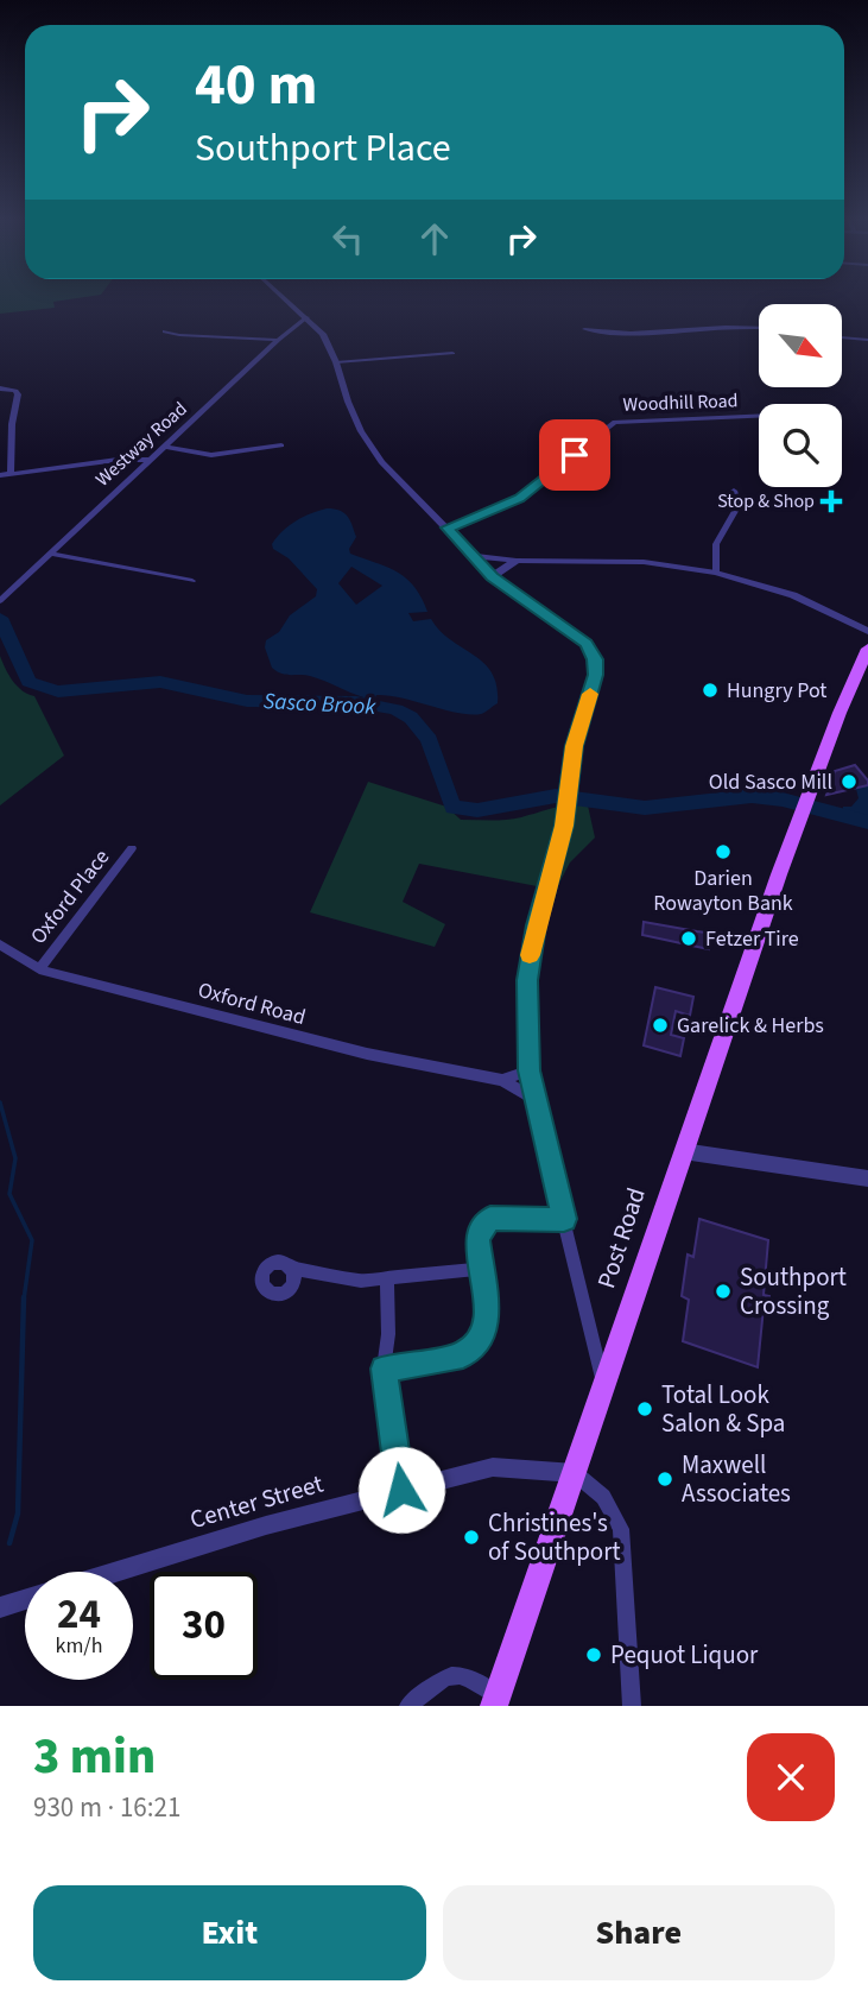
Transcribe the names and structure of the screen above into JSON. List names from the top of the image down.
{
  "streets": {
    "main road": ["Post Road"],
    "street": [
      "Woodhill Road",
      "Westway Road",
      "Oxford Place",
      "Oxford Road",
      "Center Street"
    ]
  },
  "crossings": [
    ["Oxford Place", "Oxford Road"],
    ["Post Road", "Center Street"]
  ],
  "water": ["Sasco Brook"],
  "places": {
    "health": ["Stop & Shop"],
    "other": [
      "Hungry Pot",
      "Old Sasco Mill",
      "Darien Rowayton Bank",
      "Fetzer Tire",
      "Garelick & Herbs",
      "Southport Crossing",
      "Total Look Salon & Spa",
      "Maxwell Associates",
      "Christines's of Southport",
      "Pequot Liquor"
    ]
  },
  "north": "bottom right",
  "page": {
    "turn": ["40 m", "Southport Place"],
    "speed": "24 km/h",
    "limit": "30",
    "heading": ["3 min", "930 m · 16:21"],
    "buttons": ["Exit", "Share"]
  }
}
